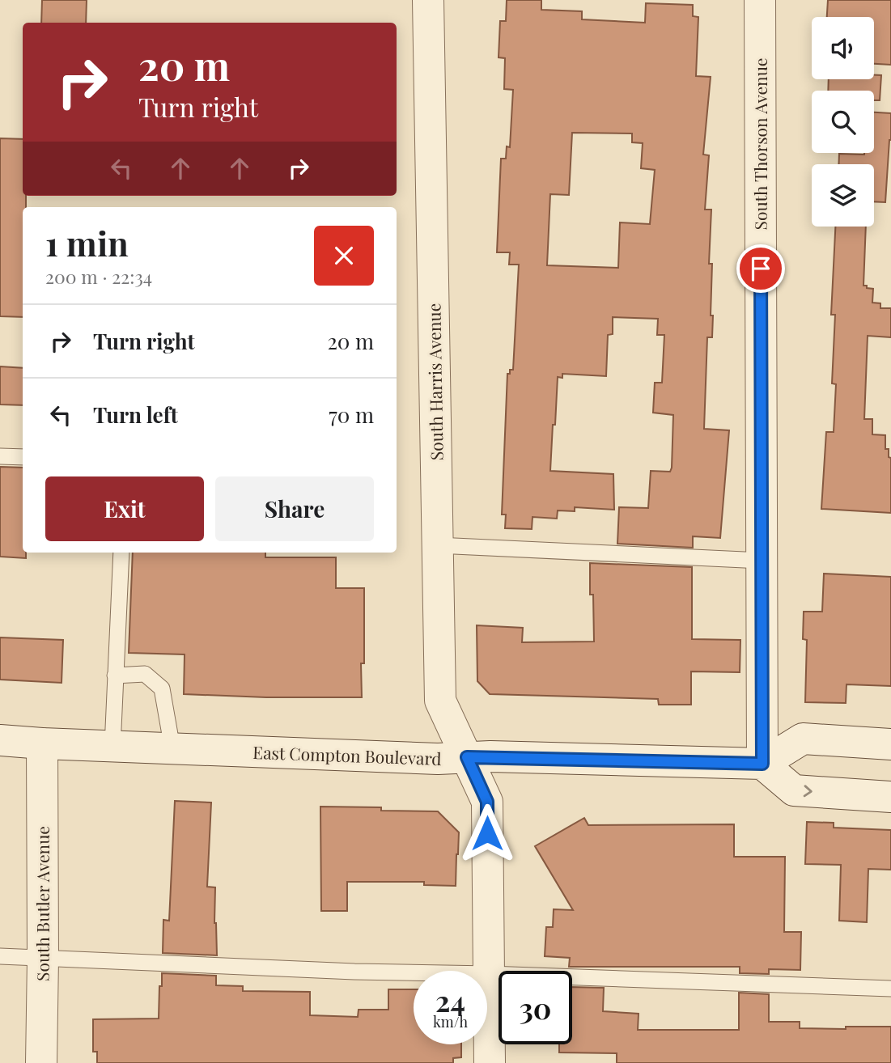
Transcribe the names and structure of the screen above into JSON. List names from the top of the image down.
{
  "streets": {
    "street": [
      "South Thorson Avenue",
      "South Harris Avenue",
      "East Compton Boulevard",
      "South Butler Avenue"
    ]
  },
  "crossings": [
    ["South Thorson Avenue", "East Compton Boulevard"],
    ["South Harris Avenue", "East Compton Boulevard"],
    ["East Compton Boulevard", "South Butler Avenue"]
  ],
  "page": {
    "turn": ["20 m", "Turn right"],
    "heading": ["1 min", "200 m · 22:34"],
    "list": [
      {
        "name": "Turn right",
        "value": "20 m"
      },
      {
        "name": "Turn left",
        "value": "70 m"
      }
    ],
    "buttons": ["Exit", "Share"],
    "speed": "24 km/h",
    "limit": "30"
  }
}
